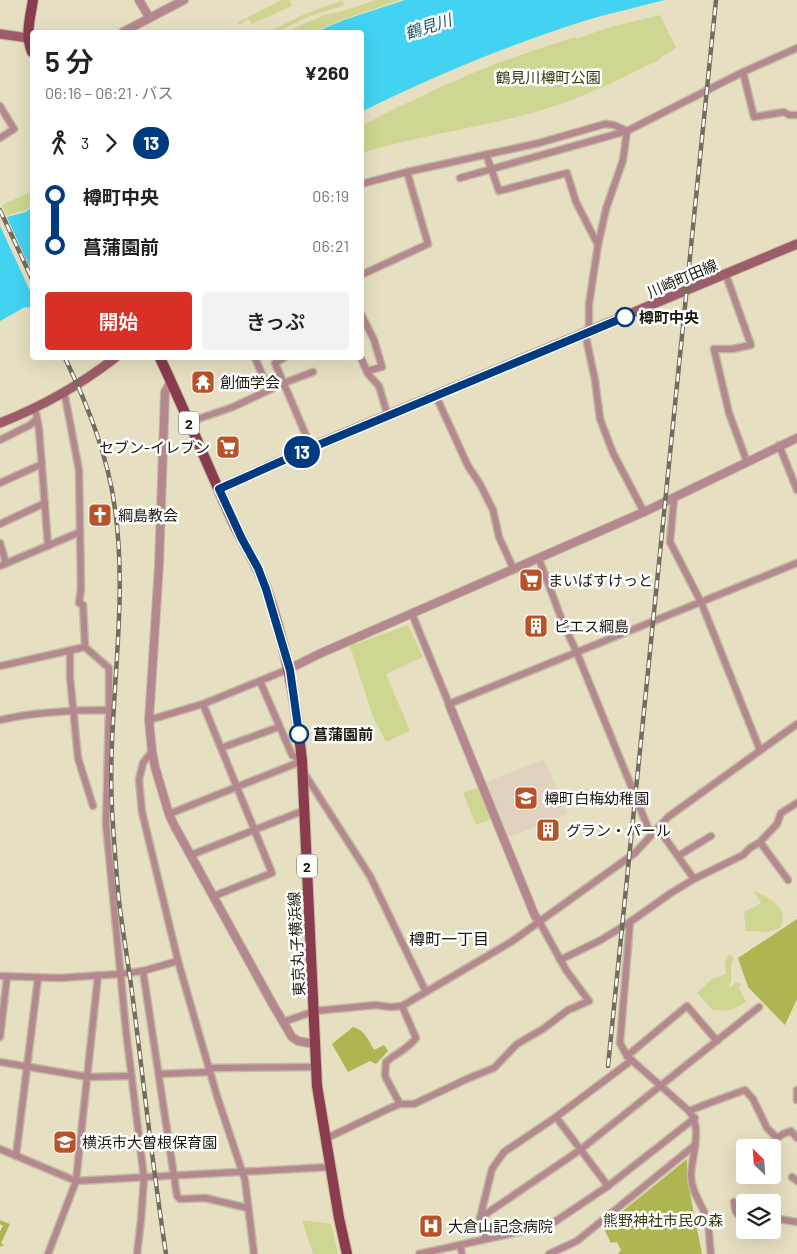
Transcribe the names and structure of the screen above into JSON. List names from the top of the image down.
{
  "streets": {
    "main road": ["川崎町田線", "2", "東京丸子横浜線"]
  },
  "crossings": [
    ["川崎町田線", "東京丸子横浜線"]
  ],
  "districts": ["樽町一丁目"],
  "water": ["鶴見川"],
  "parks": ["鶴見川樽町公園", "熊野神社市民の森"],
  "places": {
    "other": ["樽町中央", "菖蒲園前"],
    "temple": ["創価学会"],
    "supermarket": ["セブン-イレブン", "まいばすけっと"],
    "church": ["綱島教会"],
    "building": ["ピエス綱島", "グラン・パール"],
    "school or university": ["樽町白梅幼稚園", "横浜市大曽根保育園"],
    "hospital": ["大倉山記念病院"]
  },
  "lines": ["bus line 13"],
  "north": "top left",
  "page": {
    "on_map": "13",
    "heading": ["5 分", "06:16 – 06:21 · バス", "¥260"],
    "legs": ["3", "13"],
    "list": [
      {
        "name": "樽町中央",
        "value": "06:19"
      },
      {
        "name": "菖蒲園前",
        "value": "06:21"
      }
    ],
    "buttons": ["開始", "きっぷ"]
  }
}
